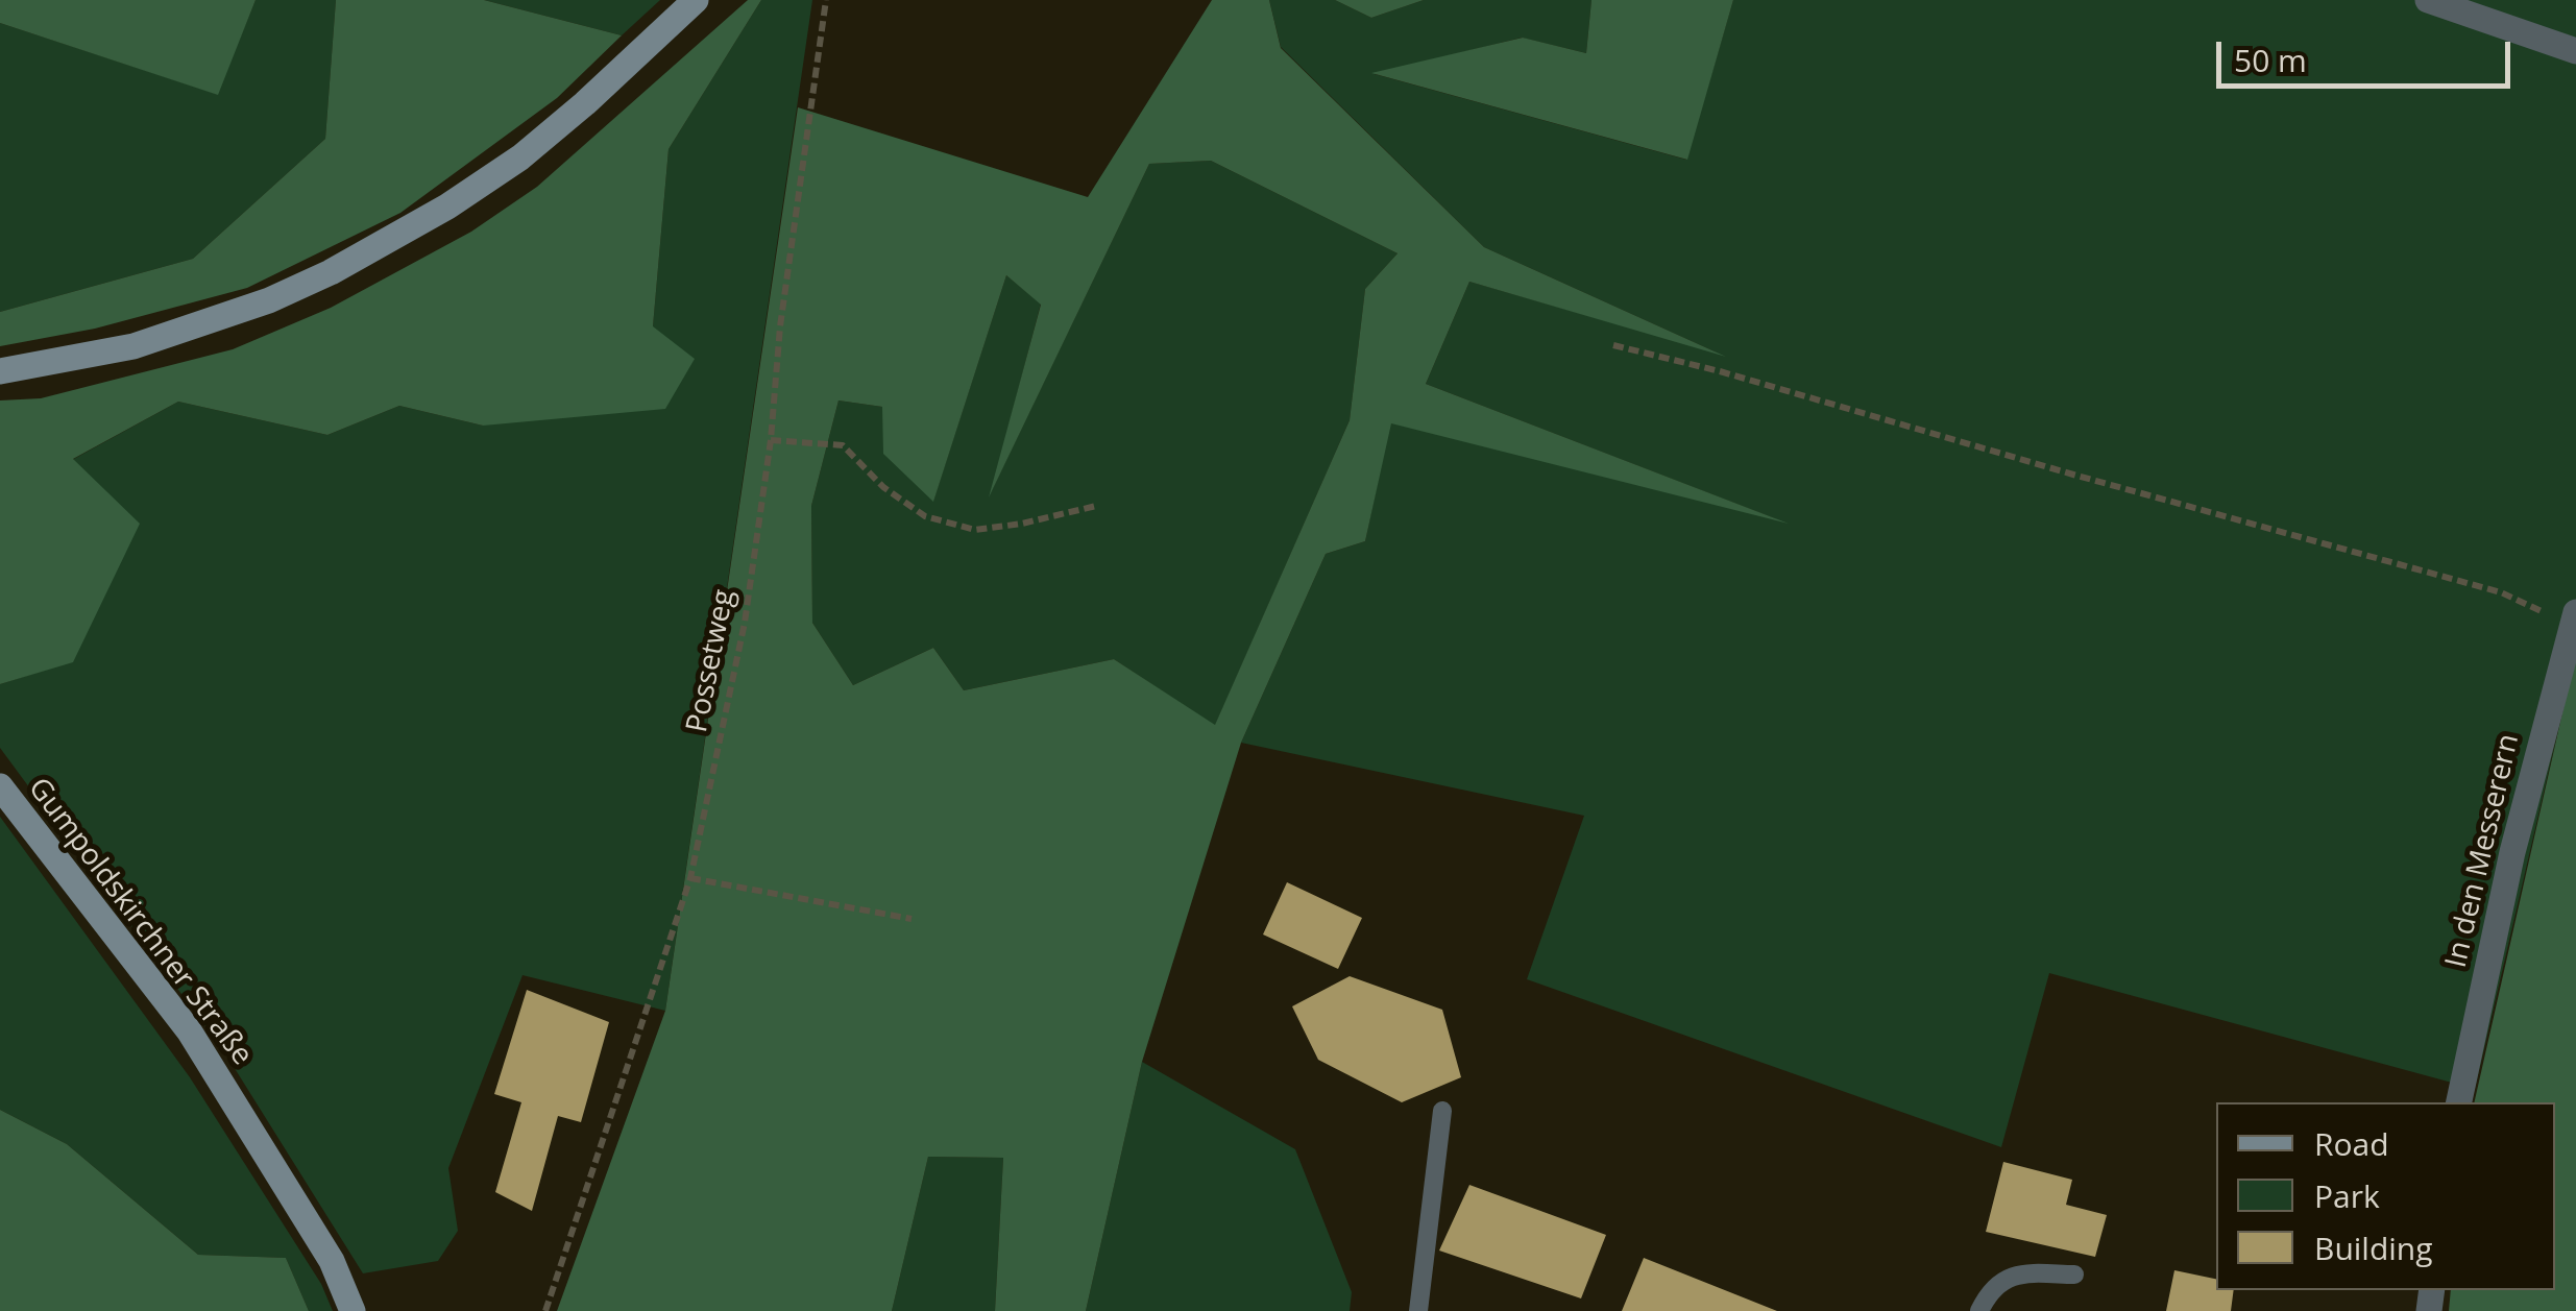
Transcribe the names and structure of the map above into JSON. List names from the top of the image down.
{
  "streets": {
    "main road": ["Gumpoldskirchner Straße"],
    "street": ["In den Messerern"],
    "path": ["Possetweg"]
  },
  "legend": ["Road", "Park", "Building"],
  "scale_bar": "50 m"
}
